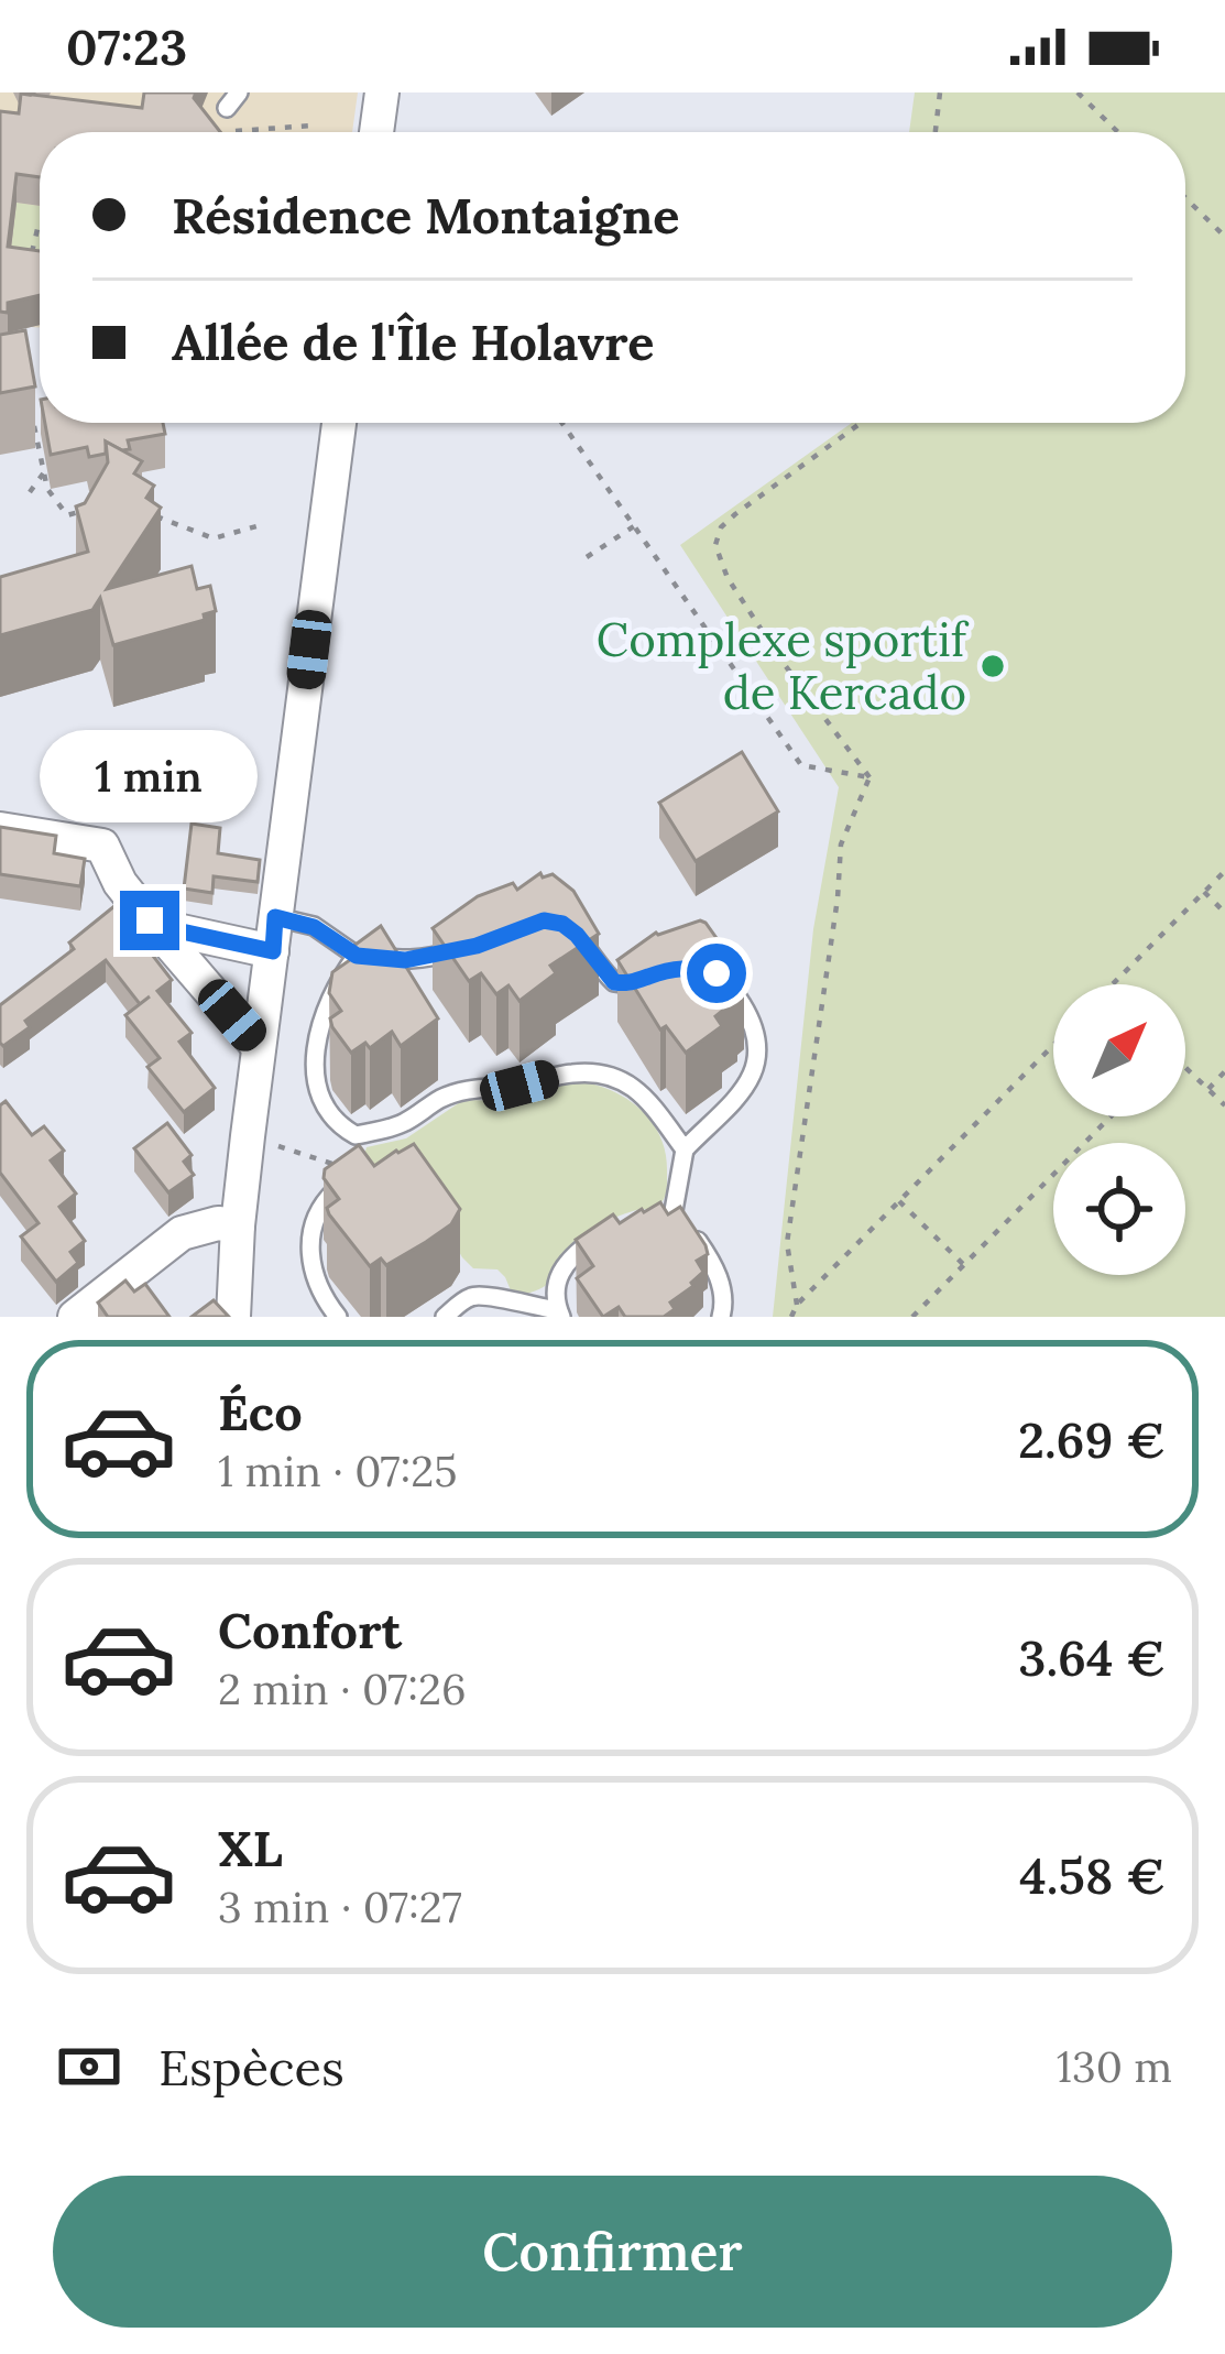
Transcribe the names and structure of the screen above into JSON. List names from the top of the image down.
{
  "places": ["Complexe sportif de Kercado"],
  "north": "top right",
  "page": {
    "status": "07:23",
    "banner": ["Résidence Montaigne", "Allée de l'Île Holavre"],
    "bubble": "1 min",
    "list": [
      {
        "name": "Éco",
        "note": "1 min · 07:25",
        "value": "2.69 €"
      },
      {
        "name": "Confort",
        "note": "2 min · 07:26",
        "value": "3.64 €"
      },
      {
        "name": "XL",
        "note": "3 min · 07:27",
        "value": "4.58 €"
      }
    ],
    "pay": ["Espèces", "130 m"],
    "buttons": "Confirmer"
  }
}
